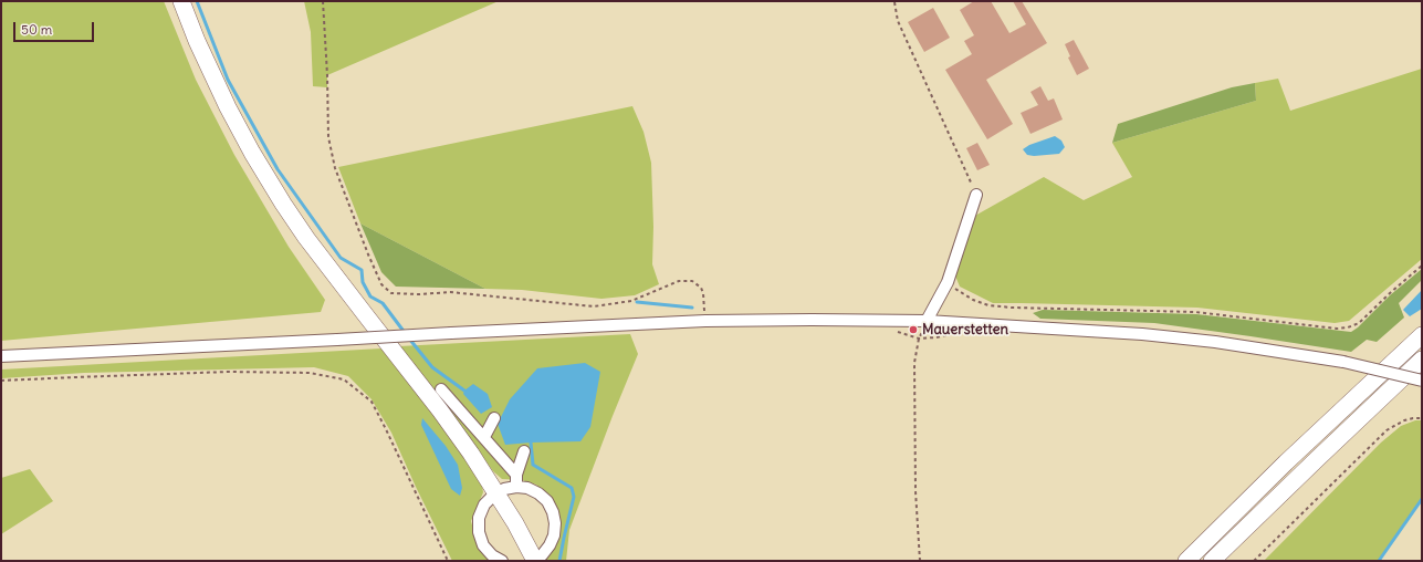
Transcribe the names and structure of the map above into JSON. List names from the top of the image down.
{
  "places": ["Mauerstetten"],
  "scale_bar": "50 m"
}
